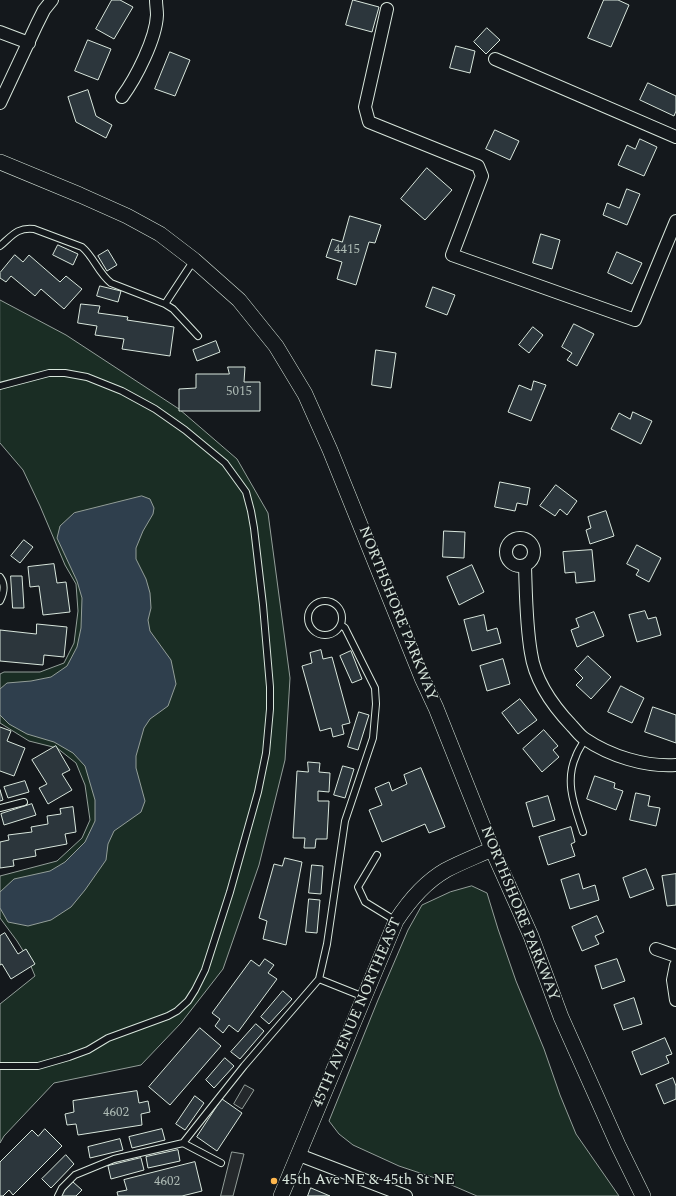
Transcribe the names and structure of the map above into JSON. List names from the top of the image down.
{
  "streets": {
    "street": ["NORTHSHORE PARKWAY", "45TH AVENUE NORTHEAST"]
  },
  "crossings": [
    ["NORTHSHORE PARKWAY", "45TH AVENUE NORTHEAST"]
  ],
  "places": ["45th Ave NE & 45th St NE"],
  "house_numbers": [
    "4415",
    "5015",
    "4602",
    "4602"
  ]
}
